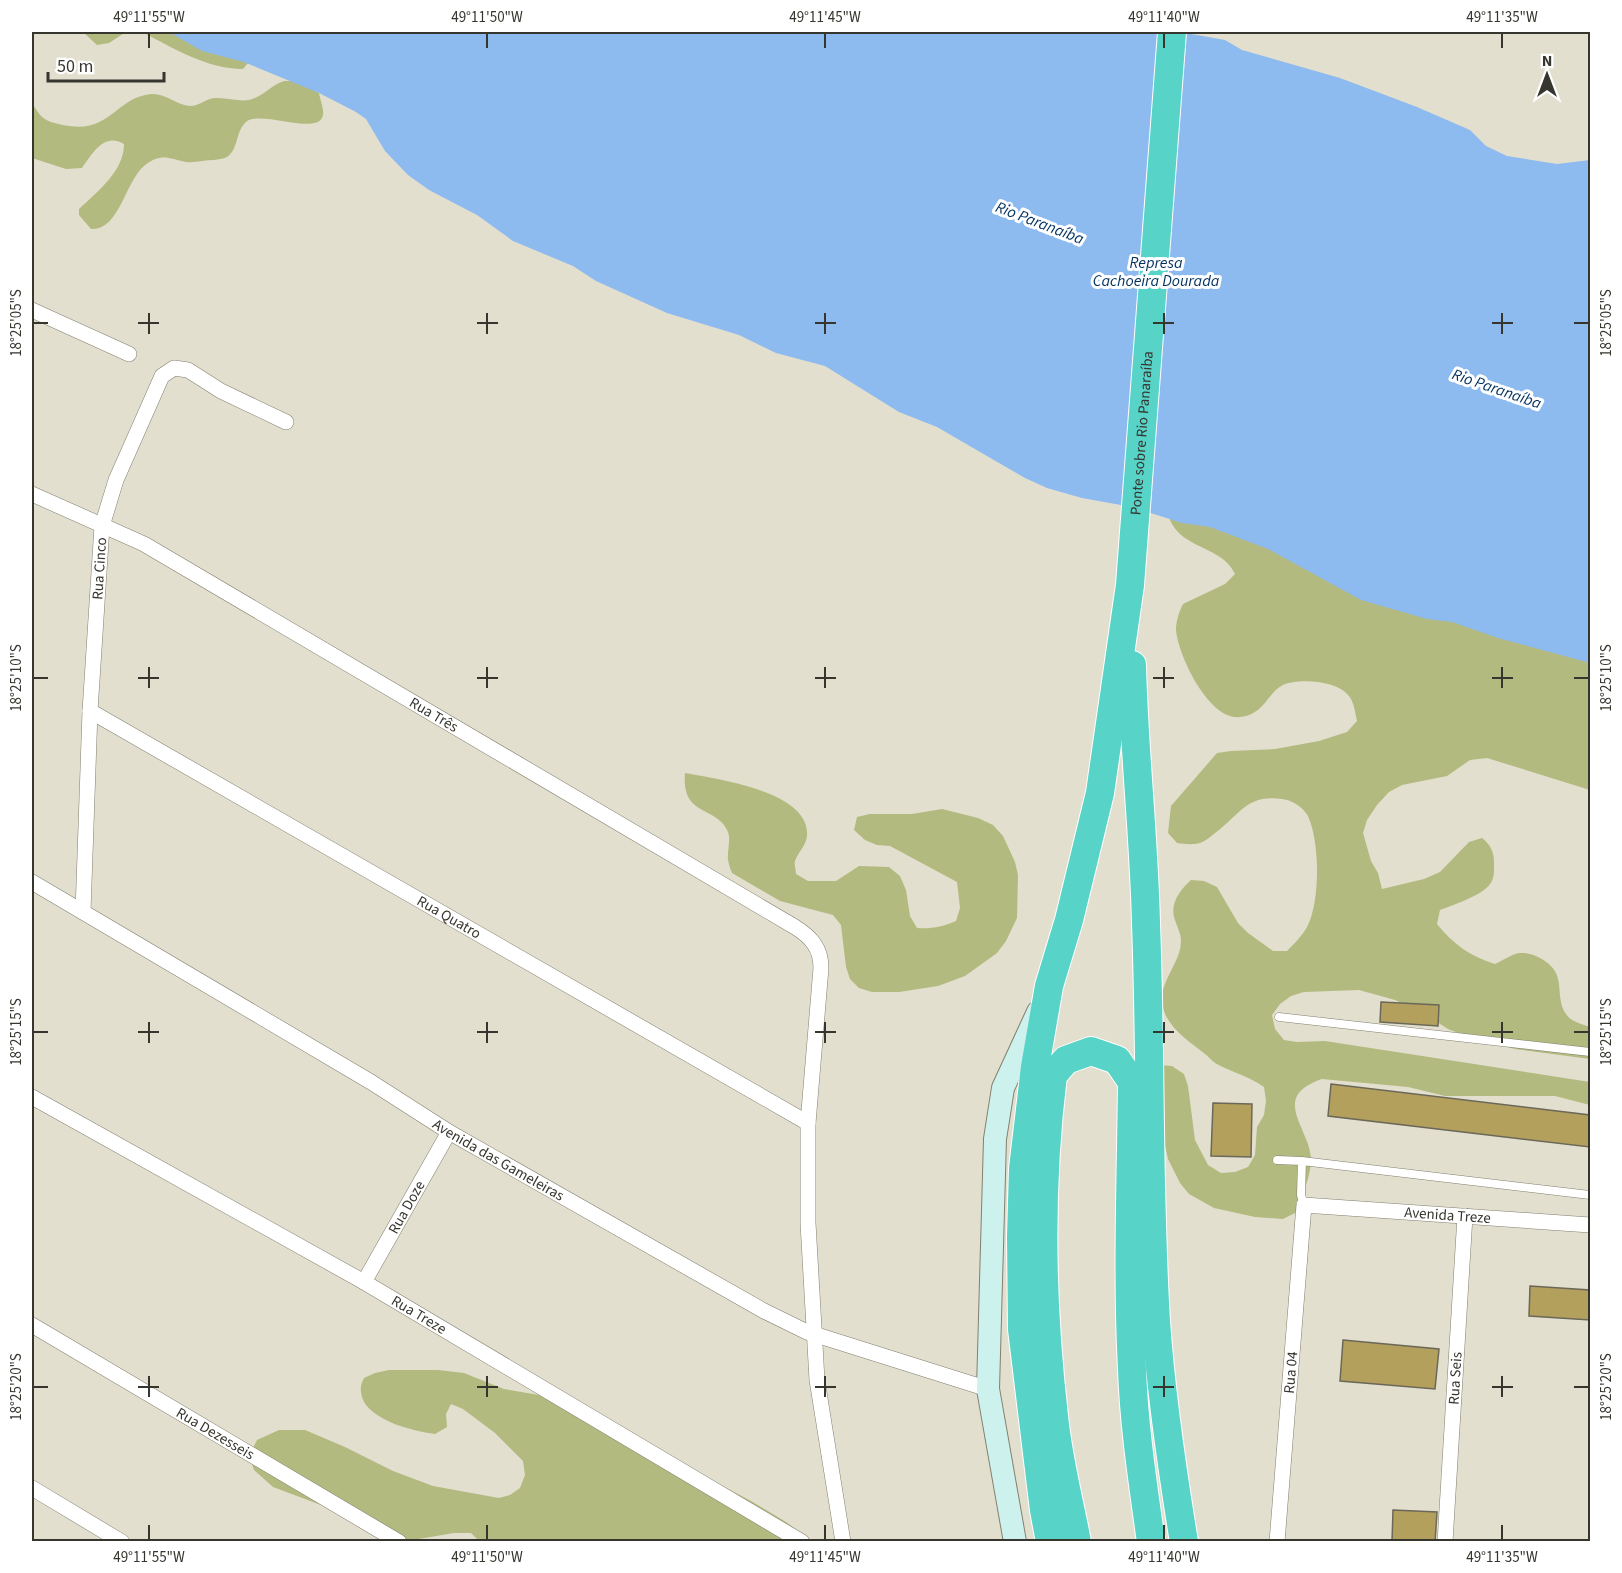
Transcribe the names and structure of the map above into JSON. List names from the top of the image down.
{
  "streets": {
    "highway": ["Ponte sobre Rio Panaraíba"],
    "street": [
      "Rua Cinco",
      "Rua Três",
      "Rua Quatro",
      "Avenida das Gameleiras",
      "Rua Doze",
      "Avenida Treze",
      "Rua Treze",
      "Rua 04",
      "Rua Seis",
      "Rua Dezesseis"
    ]
  },
  "crossings": [
    ["Rua Cinco", "Rua Três"],
    ["Rua Cinco", "Rua Quatro"],
    ["Rua Cinco", "Avenida das Gameleiras"],
    ["Rua Três", "Rua Quatro"],
    ["Avenida das Gameleiras", "Rua Doze"],
    ["Rua Doze", "Rua Treze"],
    ["Avenida Treze", "Rua 04"],
    ["Avenida Treze", "Rua Seis"]
  ],
  "water": ["Rio Paranaíba", "Represa Cachoeira Dourada"],
  "scale_bar": "50 m",
  "north": "top",
  "coordinates": [
    "49°11'55\"W",
    "49°11'50\"W",
    "49°11'45\"W",
    "49°11'40\"W",
    "49°11'35\"W",
    "18°25'05\"S",
    "18°25'10\"S",
    "18°25'15\"S",
    "18°25'20\"S"
  ]
}
